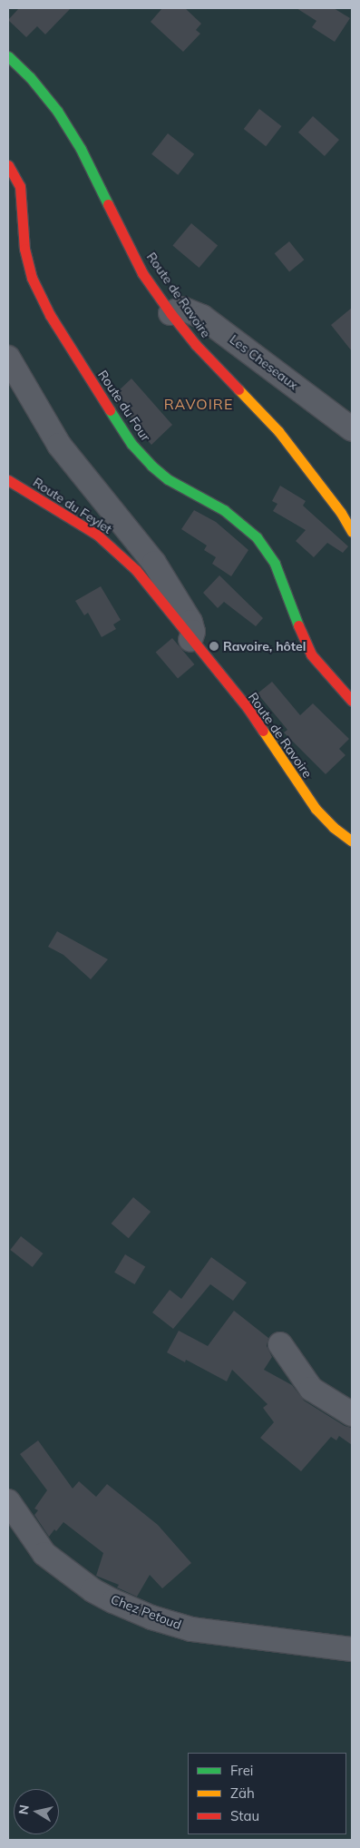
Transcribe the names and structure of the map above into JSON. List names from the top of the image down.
{
  "streets": {
    "street": [
      "Route de Ravoire",
      "Les Cheseaux",
      "Route du Four",
      "Route du Feylet",
      "Chez Petoud"
    ]
  },
  "crossings": [
    ["Route de Ravoire", "Les Cheseaux"],
    ["Route de Ravoire", "Route du Feylet"]
  ],
  "districts": ["RAVOIRE"],
  "places": ["Ravoire, hôtel"],
  "legend": ["Frei", "Zäh", "Stau"],
  "north": "left"
}
